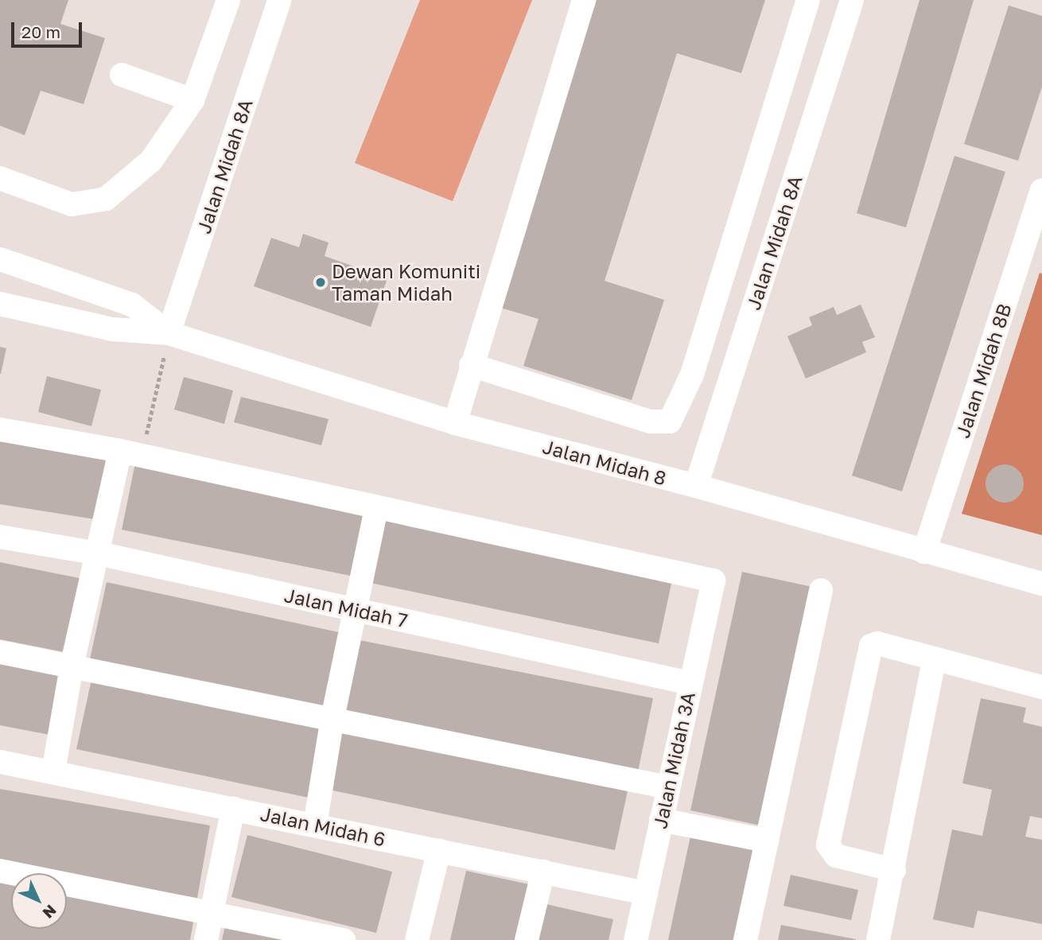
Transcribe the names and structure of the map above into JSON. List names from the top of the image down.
{
  "streets": {
    "street": [
      "Jalan Midah 8A",
      "Jalan Midah 8B",
      "Jalan Midah 8",
      "Jalan Midah 7",
      "Jalan Midah 3A",
      "Jalan Midah 6"
    ]
  },
  "crossings": [
    ["Jalan Midah 8A", "Jalan Midah 8"],
    ["Jalan Midah 8B", "Jalan Midah 8"],
    ["Jalan Midah 7", "Jalan Midah 3A"],
    ["Jalan Midah 3A", "Jalan Midah 6"]
  ],
  "places": ["Dewan Komuniti Taman Midah"],
  "scale_bar": "20 m",
  "north": "bottom right"
}
